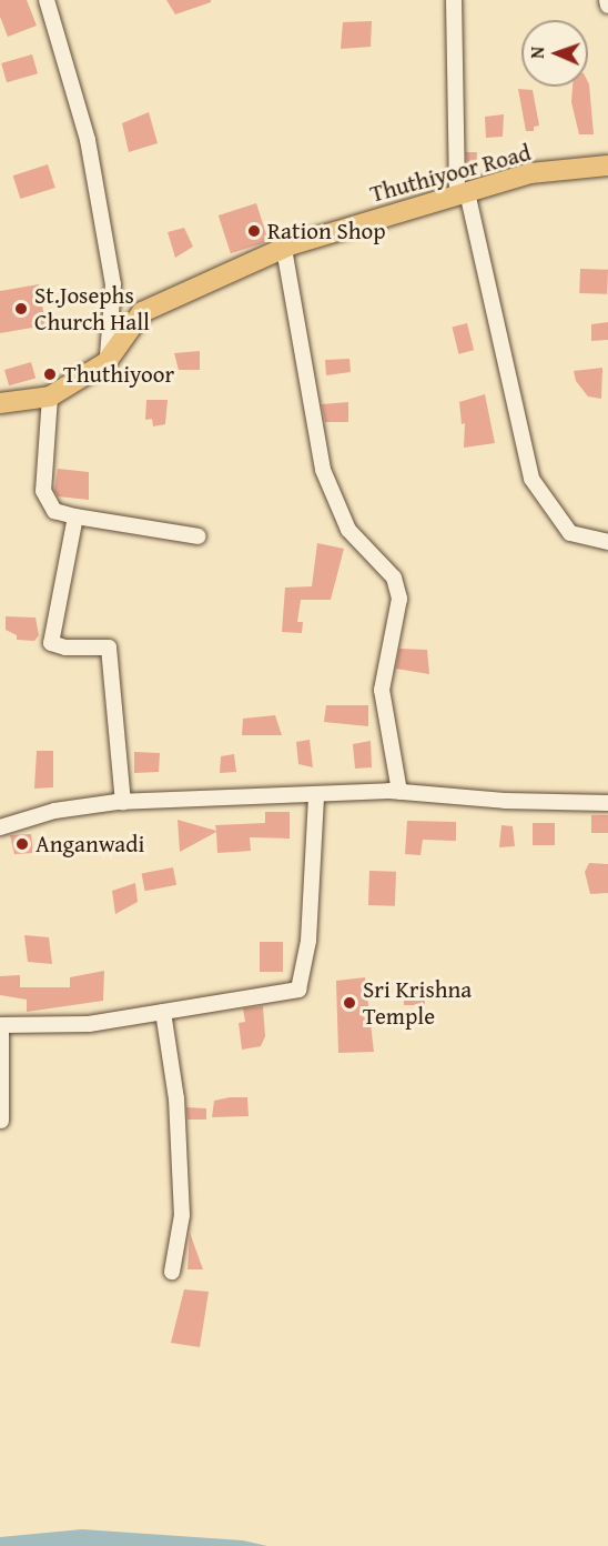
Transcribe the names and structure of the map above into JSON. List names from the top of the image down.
{
  "streets": {
    "main road": ["Thuthiyoor Road"]
  },
  "places": [
    "Ration Shop",
    "St.Josephs Church Hall",
    "Thuthiyoor",
    "Anganwadi",
    "Sri Krishna Temple"
  ],
  "north": "left"
}
